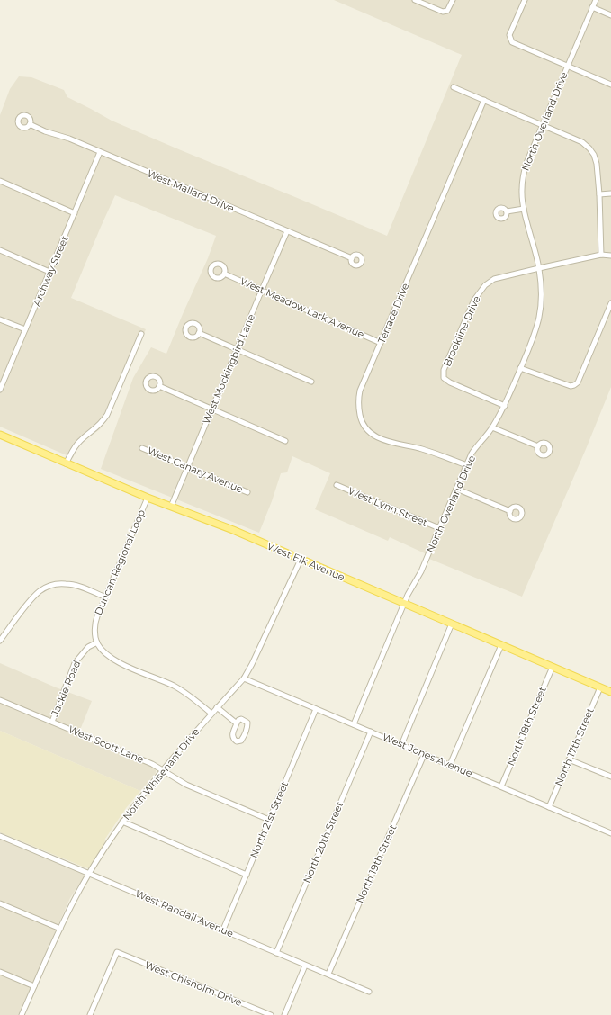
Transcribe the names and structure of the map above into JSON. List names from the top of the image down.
{
  "streets": {
    "main road": ["West Elk Avenue"],
    "street": [
      "North Overland Drive",
      "West Mallard Drive",
      "Archway Street",
      "West Meadow Lark Avenue",
      "Terrace Drive",
      "Brookline Drive",
      "West Mockingbird Lane",
      "West Canary Avenue",
      "West Lynn Street",
      "Duncan Regional Loop",
      "Jackie Road",
      "North 18th Street",
      "West Scott Lane",
      "North 17th Street",
      "West Jones Avenue",
      "North Whisenant Drive",
      "North 21st Street",
      "North 20th Street",
      "North 19th Street",
      "West Randall Avenue",
      "West Chisholm Drive"
    ]
  },
  "crossings": [
    ["North Overland Drive", "Terrace Drive"],
    ["North Overland Drive", "Brookline Drive"],
    ["North Overland Drive", "West Lynn Street"],
    ["North Overland Drive", "West Elk Avenue"],
    ["West Mallard Drive", "Archway Street"],
    ["West Mallard Drive", "West Mockingbird Lane"],
    ["West Meadow Lark Avenue", "Terrace Drive"],
    ["West Meadow Lark Avenue", "West Mockingbird Lane"],
    ["West Mockingbird Lane", "West Canary Avenue"],
    ["West Mockingbird Lane", "West Elk Avenue"],
    ["West Elk Avenue", "Duncan Regional Loop"],
    ["West Elk Avenue", "North 18th Street"],
    ["West Elk Avenue", "North 17th Street"],
    ["West Elk Avenue", "North Whisenant Drive"],
    ["Duncan Regional Loop", "Jackie Road"],
    ["Jackie Road", "West Scott Lane"],
    ["North 18th Street", "West Jones Avenue"],
    ["West Scott Lane", "North Whisenant Drive"],
    ["West Scott Lane", "North 21st Street"],
    ["North 17th Street", "West Jones Avenue"],
    ["West Jones Avenue", "North Whisenant Drive"],
    ["West Jones Avenue", "North 21st Street"],
    ["West Jones Avenue", "North 20th Street"],
    ["West Jones Avenue", "North 19th Street"],
    ["North Whisenant Drive", "West Randall Avenue"],
    ["North 21st Street", "West Randall Avenue"],
    ["North 20th Street", "West Randall Avenue"],
    ["North 19th Street", "West Randall Avenue"]
  ]
}
